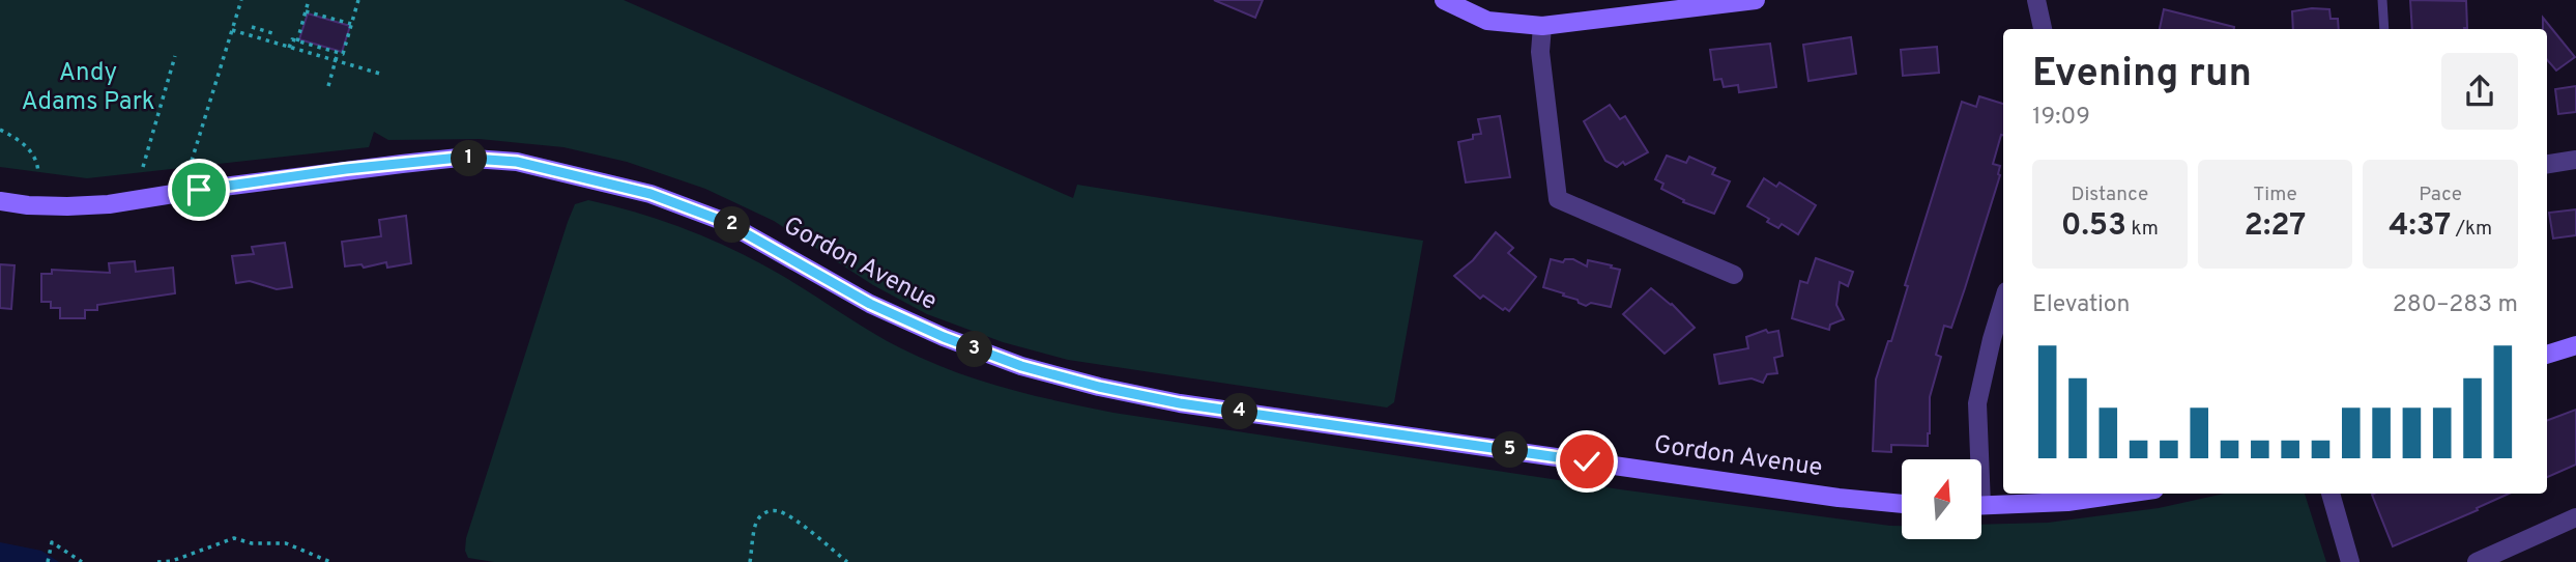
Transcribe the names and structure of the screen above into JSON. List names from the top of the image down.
{
  "streets": {
    "main road": ["Gordon Avenue"]
  },
  "parks": ["Andy Adams Park"],
  "north": "top",
  "page": {
    "heading": ["Evening run", "19:09"],
    "pins": [
      "1",
      "2",
      "3",
      "4",
      "5"
    ],
    "stats": [
      ["Distance", "0.53 km"],
      ["Time", "2:27"],
      ["Pace", "4:37 /km"]
    ],
    "chart": ["Elevation", "280–283 m"]
  }
}
